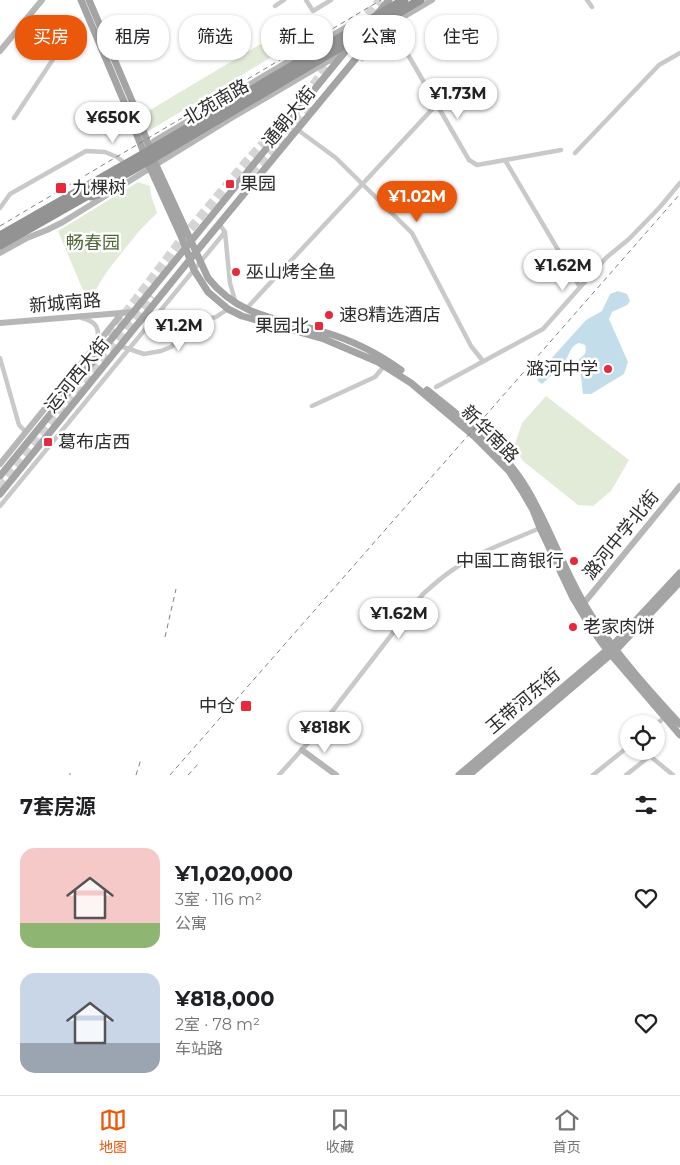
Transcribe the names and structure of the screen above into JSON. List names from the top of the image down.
{
  "streets": {
    "highway": ["北苑南路"],
    "main road": [
      "通朝大街",
      "运河西大街",
      "新华南路",
      "玉带河东街"
    ],
    "street": ["新城南路", "潞河中学北街"]
  },
  "crossings": [
    ["北苑南路", "通朝大街"],
    ["北苑南路", "新华南路"],
    ["通朝大街", "运河西大街"],
    ["通朝大街", "新华南路"],
    ["新城南路", "运河西大街"],
    ["运河西大街", "新华南路"],
    ["新华南路", "潞河中学北街"],
    ["新华南路", "玉带河东街"]
  ],
  "parks": ["畅春园"],
  "places": {
    "transit": [
      "果园",
      "九棵树",
      "果园北",
      "葛布店西",
      "中仓"
    ],
    "other": [
      "巫山烤全鱼",
      "速8精选酒店",
      "潞河中学",
      "中国工商银行",
      "老家肉饼"
    ]
  },
  "page": {
    "chip": [
      "买房",
      "租房",
      "筛选",
      "新上",
      "公寓",
      "住宅"
    ],
    "price": [
      "¥1.73M",
      "¥650K",
      "¥1.02M",
      "¥1.62M",
      "¥1.2M",
      "¥1.62M",
      "¥818K"
    ],
    "heading": "7套房源",
    "list": [
      {
        "name": "¥1,020,000",
        "note": "3室 · 116 m² · 公寓"
      },
      {
        "name": "¥818,000",
        "note": "2室 · 78 m² · 车站路"
      }
    ],
    "tabs": ["地图", "收藏", "首页"]
  }
}
